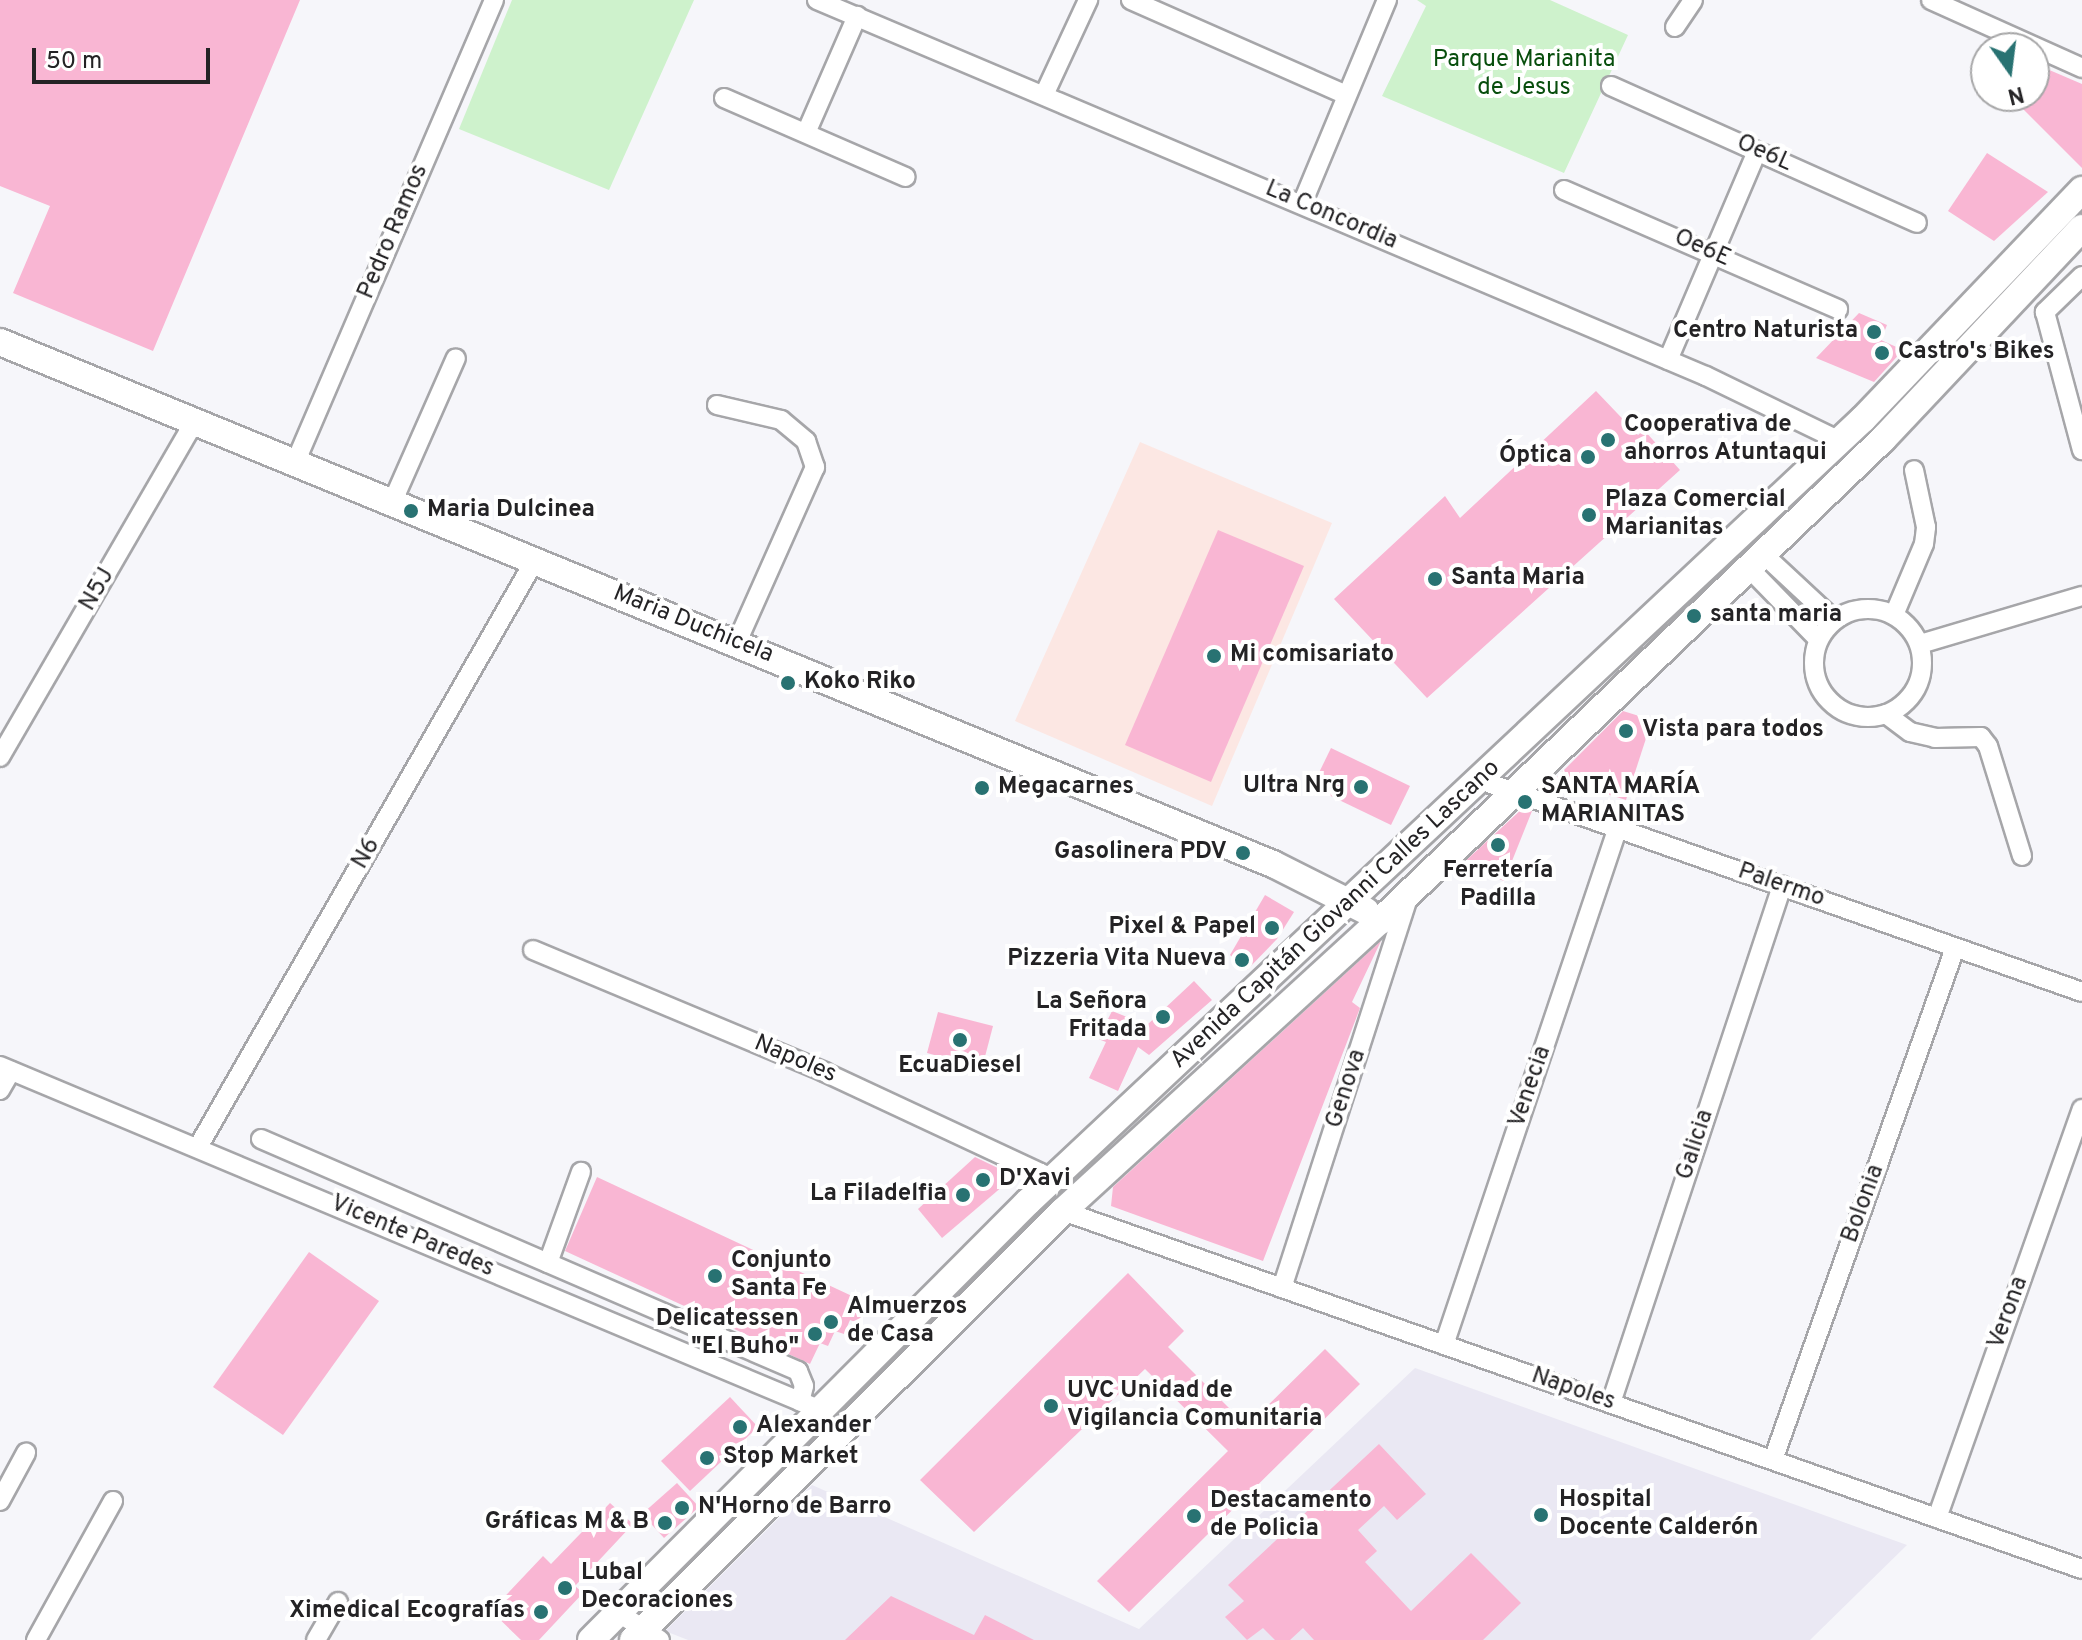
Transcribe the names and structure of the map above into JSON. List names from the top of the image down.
{
  "streets": {
    "main road": ["Maria Duchicela", "Avenida Capitán Giovanni Calles Lascano"],
    "street": [
      "Oe6L",
      "La Concordia",
      "Pedro Ramos",
      "Oe6E",
      "N5J",
      "N6",
      "Palermo",
      "Napoles",
      "Venecia",
      "Genova",
      "Galicia",
      "Bolonia",
      "Vicente Paredes",
      "Verona"
    ]
  },
  "crossings": [
    ["La Concordia", "Avenida Capitán Giovanni Calles Lascano"],
    ["Pedro Ramos", "Maria Duchicela"],
    ["N5J", "Maria Duchicela"],
    ["Maria Duchicela", "N6"],
    ["Maria Duchicela", "Avenida Capitán Giovanni Calles Lascano"],
    ["N6", "Vicente Paredes"],
    ["Palermo", "Avenida Capitán Giovanni Calles Lascano"],
    ["Palermo", "Venecia"],
    ["Palermo", "Galicia"],
    ["Palermo", "Bolonia"],
    ["Avenida Capitán Giovanni Calles Lascano", "Napoles"],
    ["Avenida Capitán Giovanni Calles Lascano", "Genova"],
    ["Avenida Capitán Giovanni Calles Lascano", "Vicente Paredes"],
    ["Napoles", "Venecia"],
    ["Napoles", "Genova"],
    ["Napoles", "Galicia"],
    ["Napoles", "Bolonia"],
    ["Napoles", "Verona"]
  ],
  "parks": ["Parque Marianita de Jesus"],
  "places": [
    "Centro Naturista",
    "Castro's Bikes",
    "Cooperativa de ahorros Atuntaqui",
    "Óptica",
    "Maria Dulcinea",
    "Plaza Comercial Marianitas",
    "Santa Maria",
    "santa maria",
    "Mi comisariato",
    "Koko Riko",
    "Vista para todos",
    "Ultra Nrg",
    "Megacarnes",
    "SANTA MARÍA MARIANITAS",
    "Ferretería Padilla",
    "Gasolinera PDV",
    "Pixel & Papel",
    "Pizzeria Vita Nueva",
    "La Señora Fritada",
    "EcuaDiesel",
    "D'Xavi",
    "La Filadelfia",
    "Conjunto Santa Fe",
    "Almuerzos de Casa",
    "Delicatessen \"El Buho\"",
    "UVC Unidad de Vigilancia Comunitaria",
    "Alexander",
    "Stop Market",
    "N'Horno de Barro",
    "Hospital Docente Calderón",
    "Destacamento de Policia",
    "Gráficas M & B",
    "Lubal Decoraciones",
    "Ximedical Ecografías"
  ],
  "scale_bar": "50 m",
  "north": "bottom"
}
